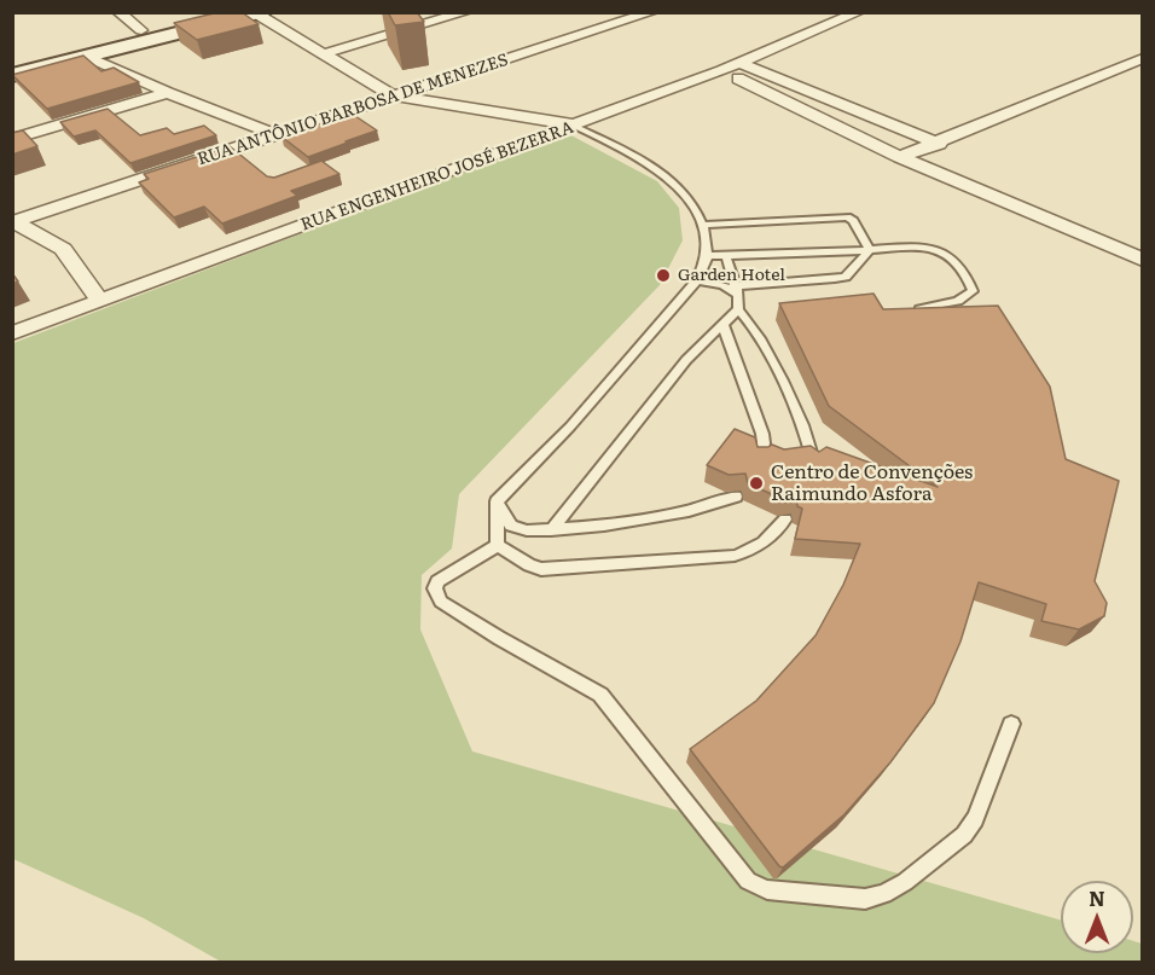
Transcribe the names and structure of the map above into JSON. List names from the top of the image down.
{
  "streets": {
    "street": ["RUA ANTÔNIO BARBOSA DE MENEZES", "RUA ENGENHEIRO JOSÉ BEZERRA"]
  },
  "places": ["Garden Hotel", "Centro de Convenções Raimundo Asfora"],
  "north": "top"
}
